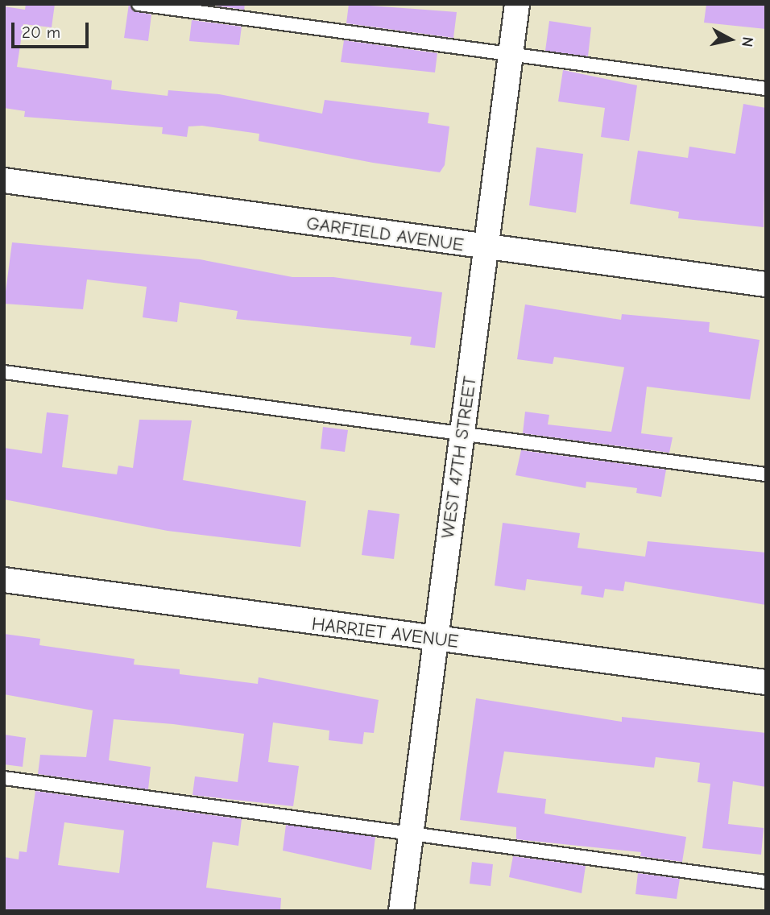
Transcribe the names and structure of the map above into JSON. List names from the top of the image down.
{
  "streets": {
    "street": ["GARFIELD AVENUE", "WEST 47TH STREET", "HARRIET AVENUE"]
  },
  "crossings": [
    ["GARFIELD AVENUE", "WEST 47TH STREET"],
    ["WEST 47TH STREET", "HARRIET AVENUE"]
  ],
  "scale_bar": "20 m",
  "north": "right"
}
